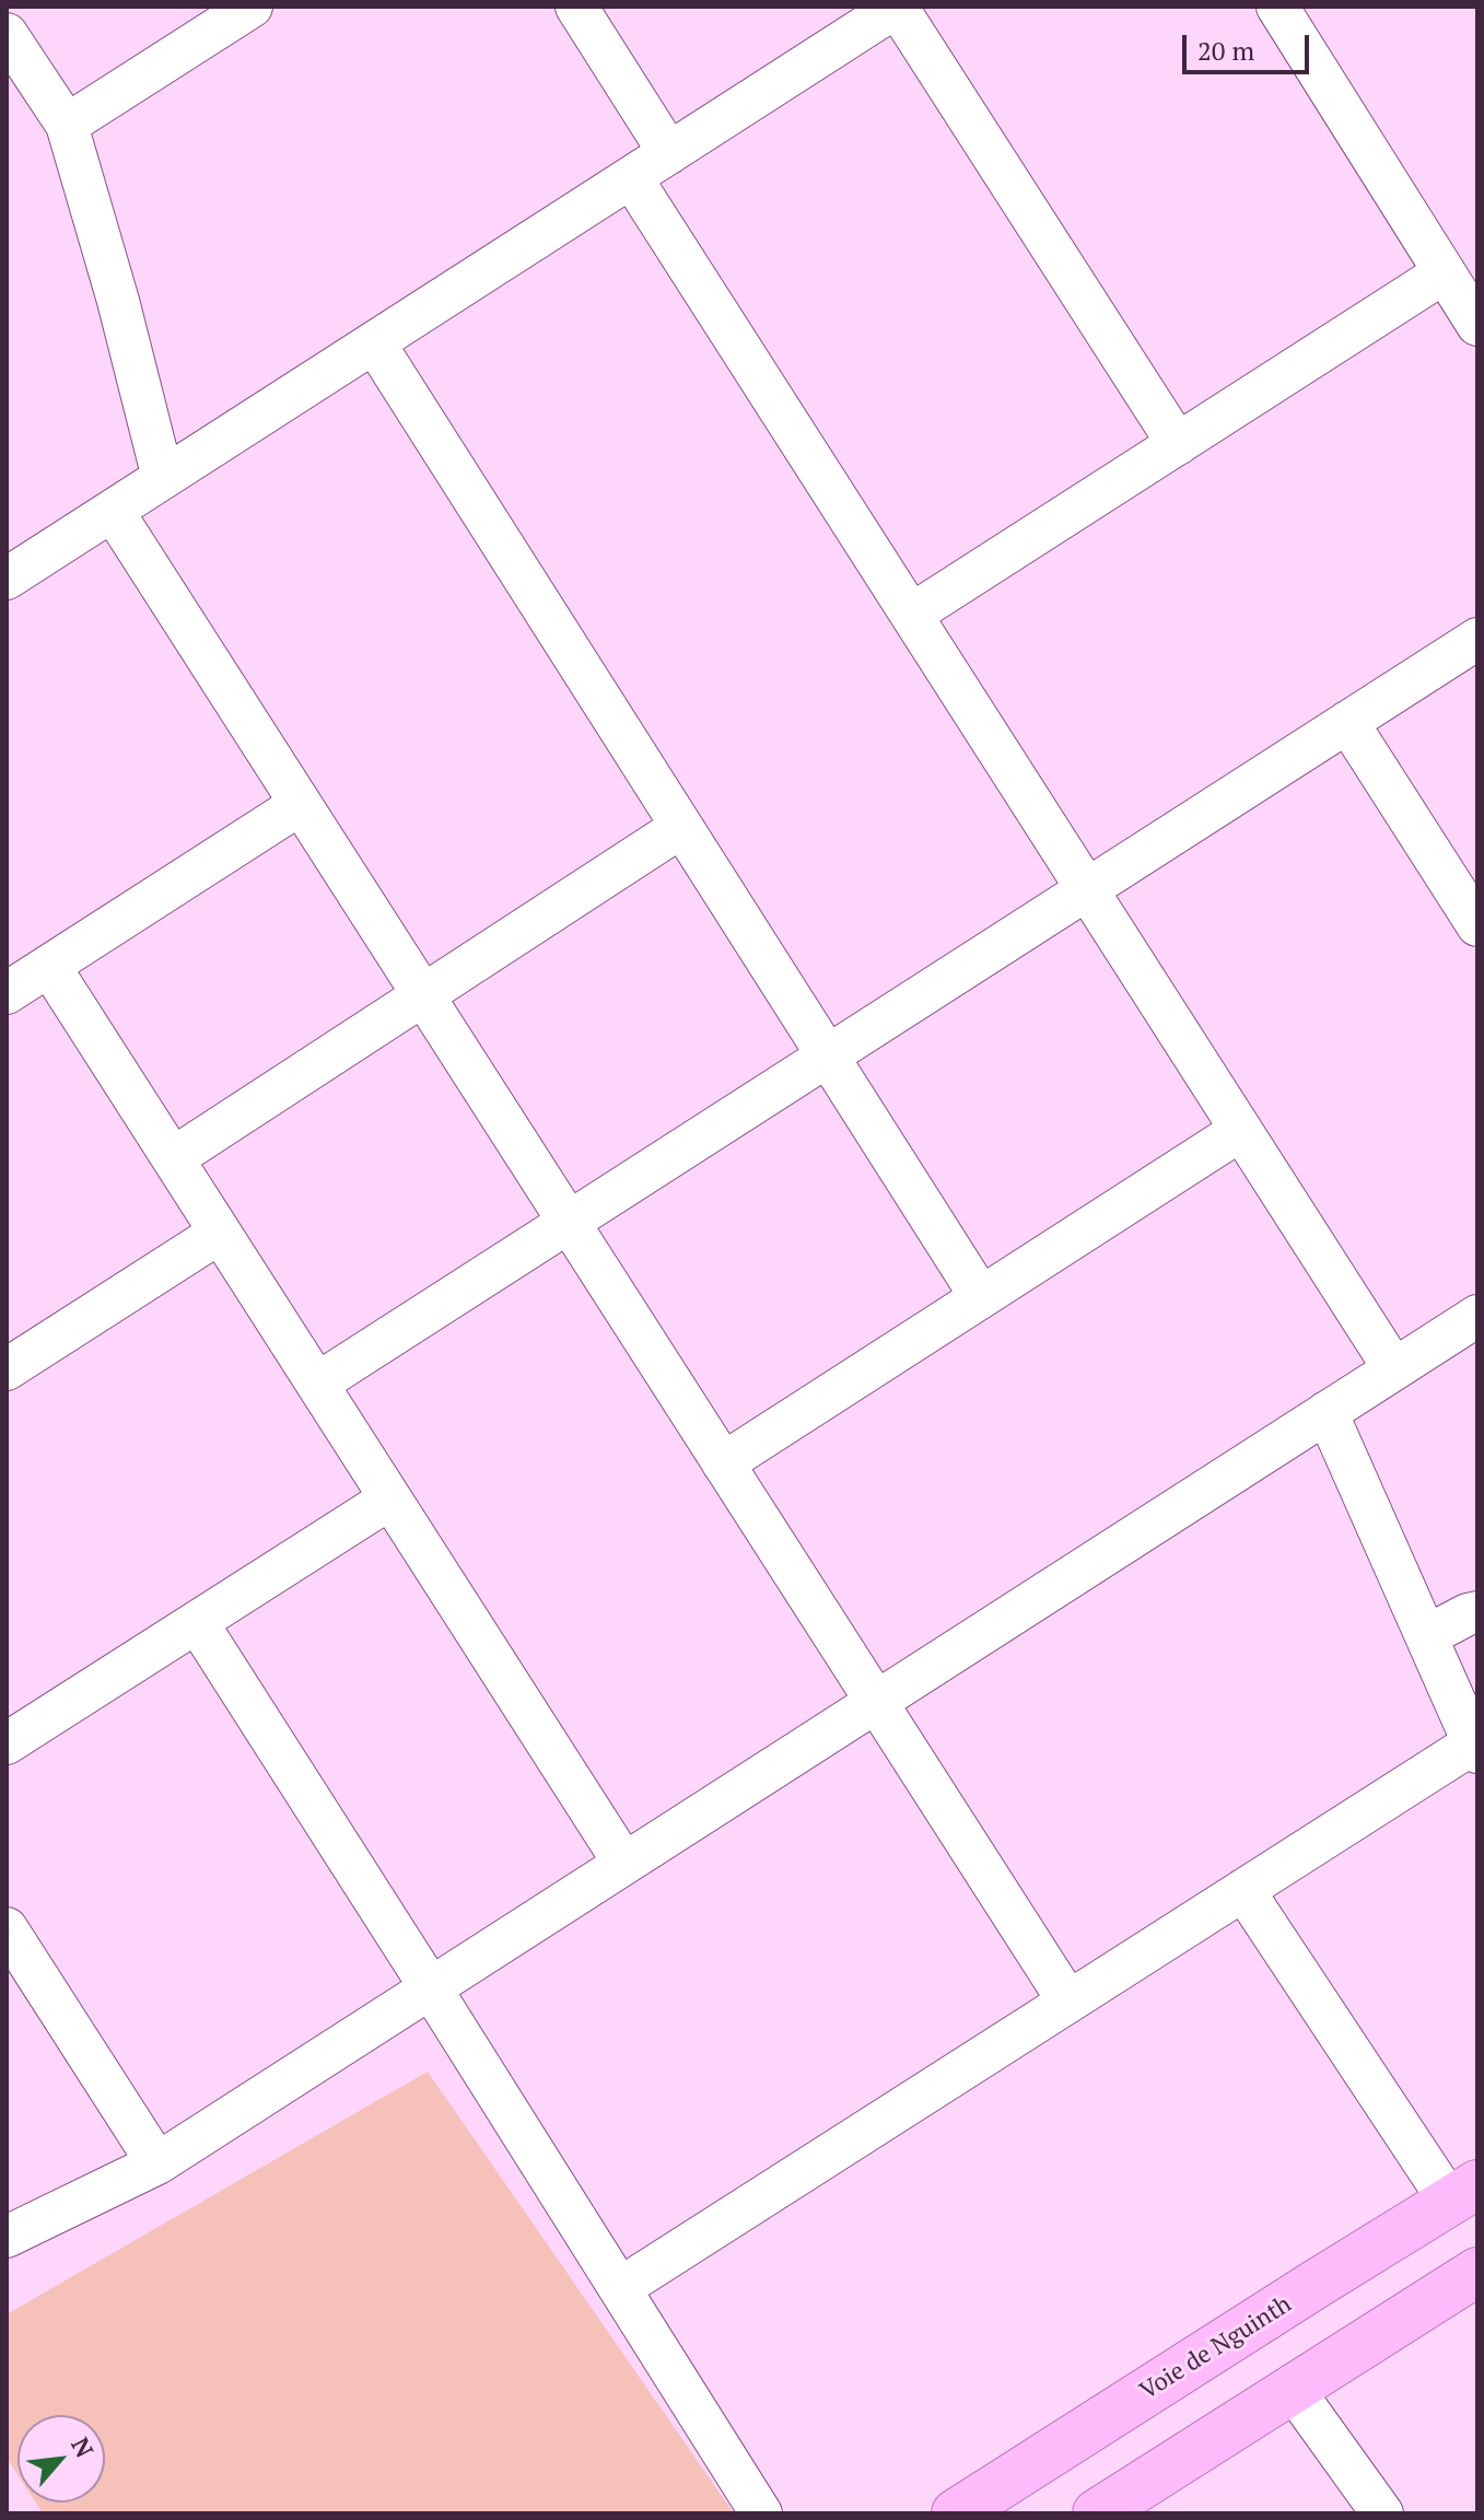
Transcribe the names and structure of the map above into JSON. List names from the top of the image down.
{
  "streets": {
    "highway": ["Voie de Nguinth"]
  },
  "scale_bar": "20 m",
  "north": "top right"
}
